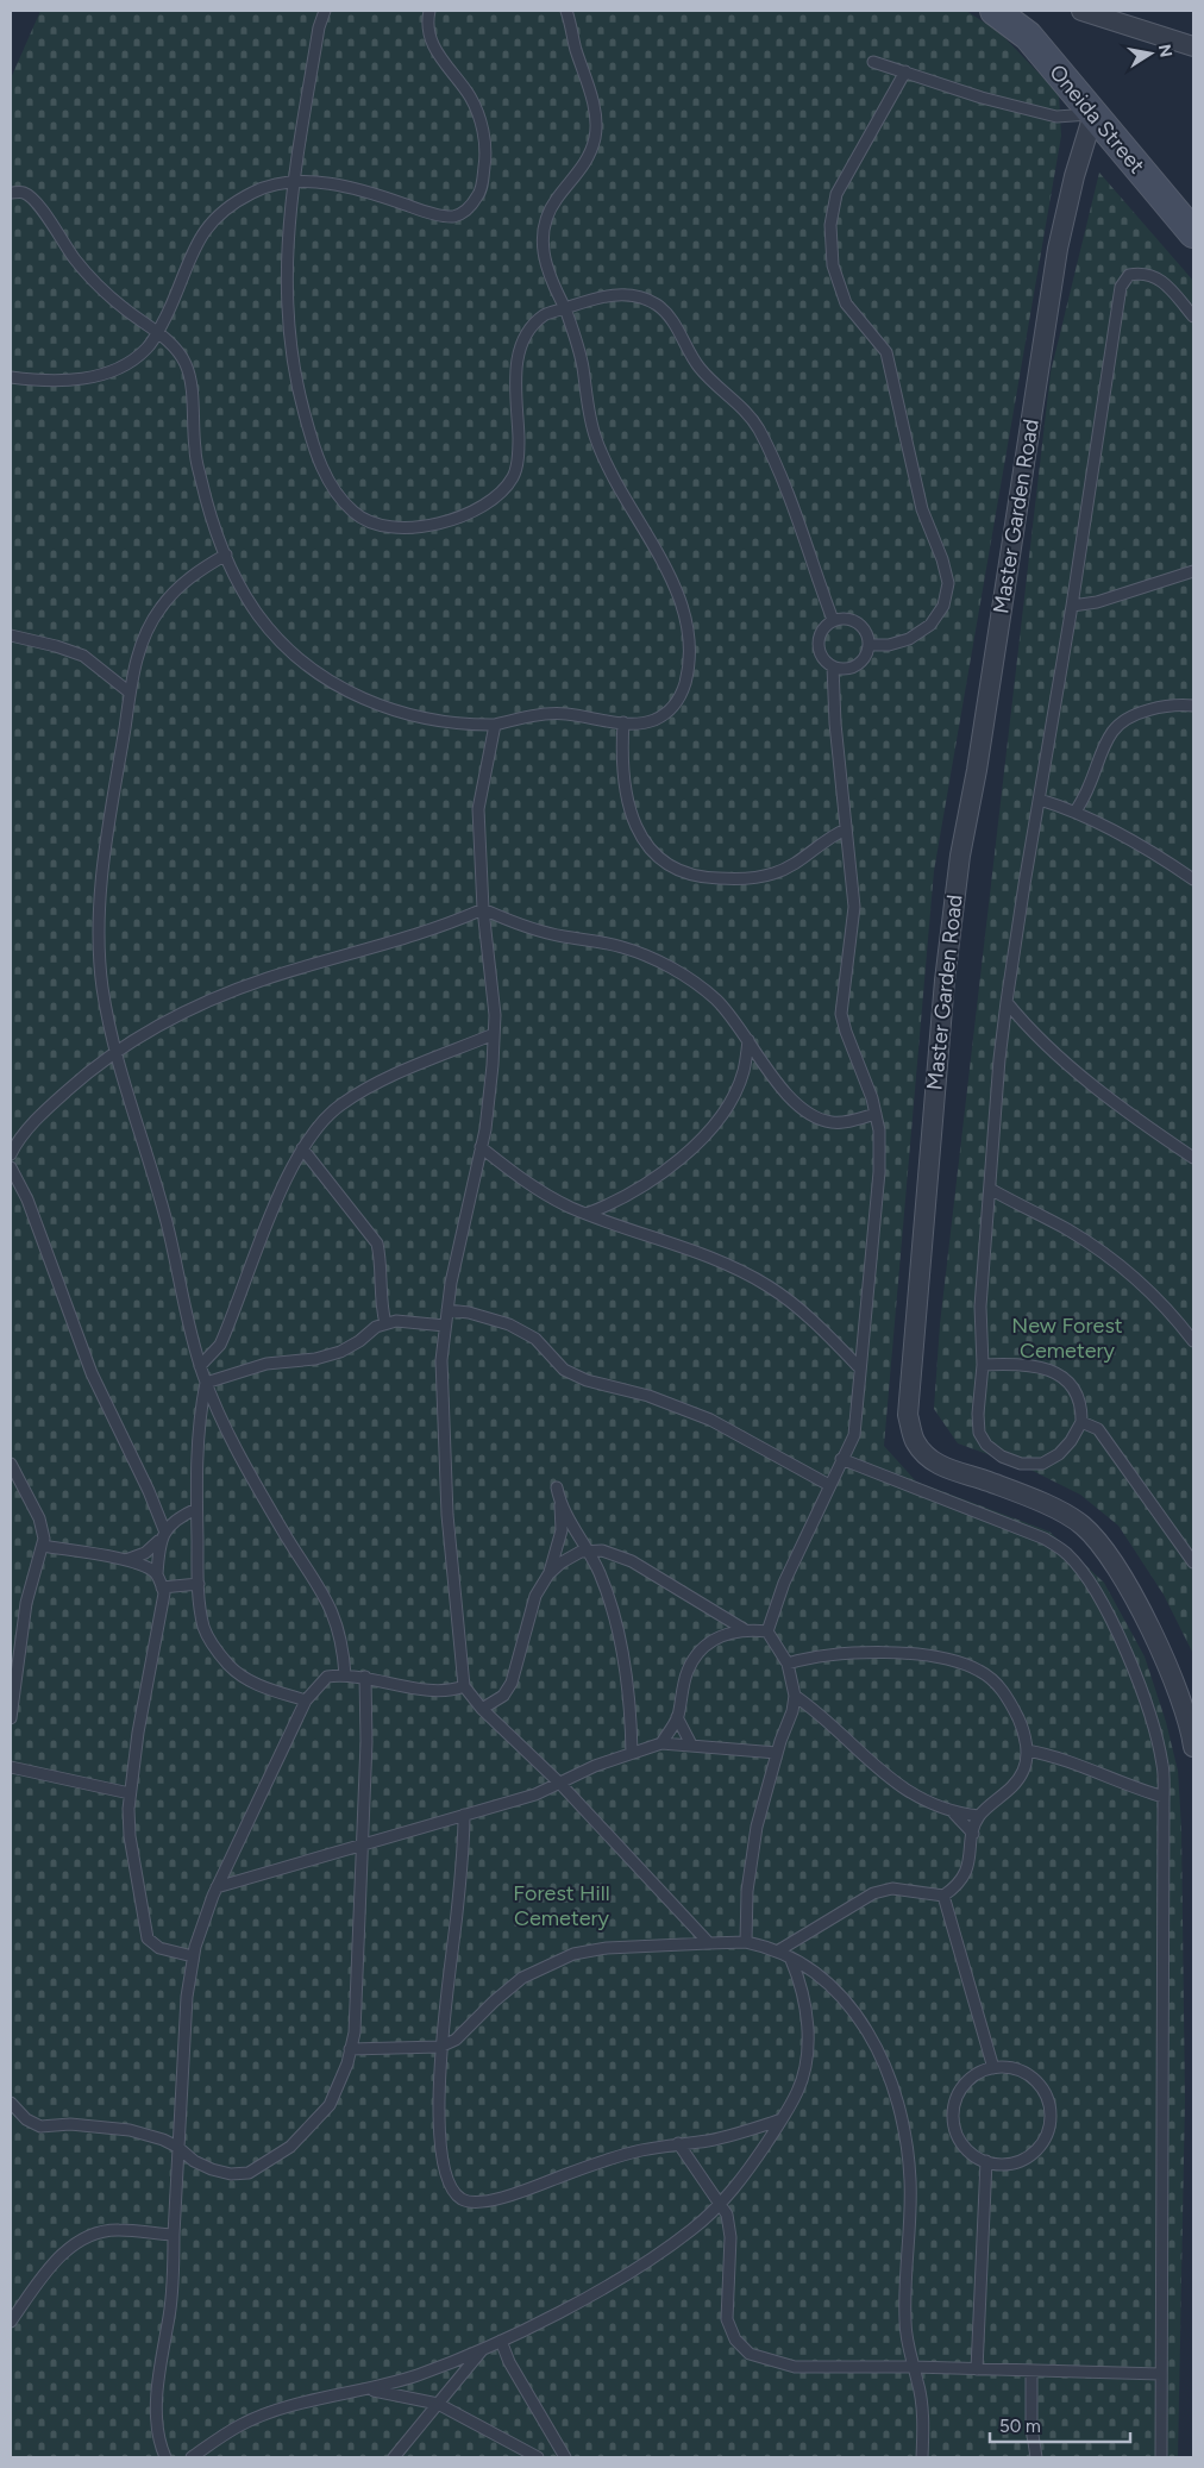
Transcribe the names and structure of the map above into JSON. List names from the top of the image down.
{
  "streets": {
    "street": ["Oneida Street", "Master Garden Road"]
  },
  "crossings": [
    ["Oneida Street", "Master Garden Road"]
  ],
  "parks": ["New Forest Cemetery", "Forest Hill Cemetery"],
  "scale_bar": "50 m",
  "north": "right"
}
